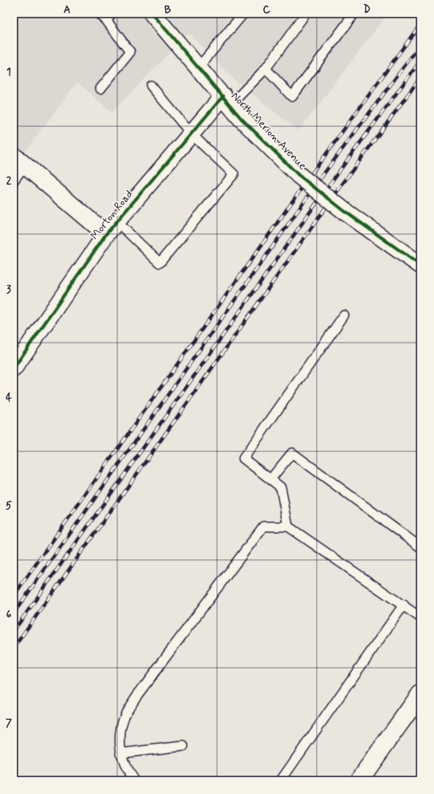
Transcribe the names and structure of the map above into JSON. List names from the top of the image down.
{
  "streets": {
    "street": ["North Merion Avenue", "Morton Road"]
  },
  "crossings": [
    ["North Merion Avenue", "Morton Road"]
  ],
  "grid": {
    "columns": [
      "A",
      "B",
      "C",
      "D"
    ],
    "rows": [
      "1",
      "2",
      "3",
      "4",
      "5",
      "6",
      "7"
    ]
  }
}
